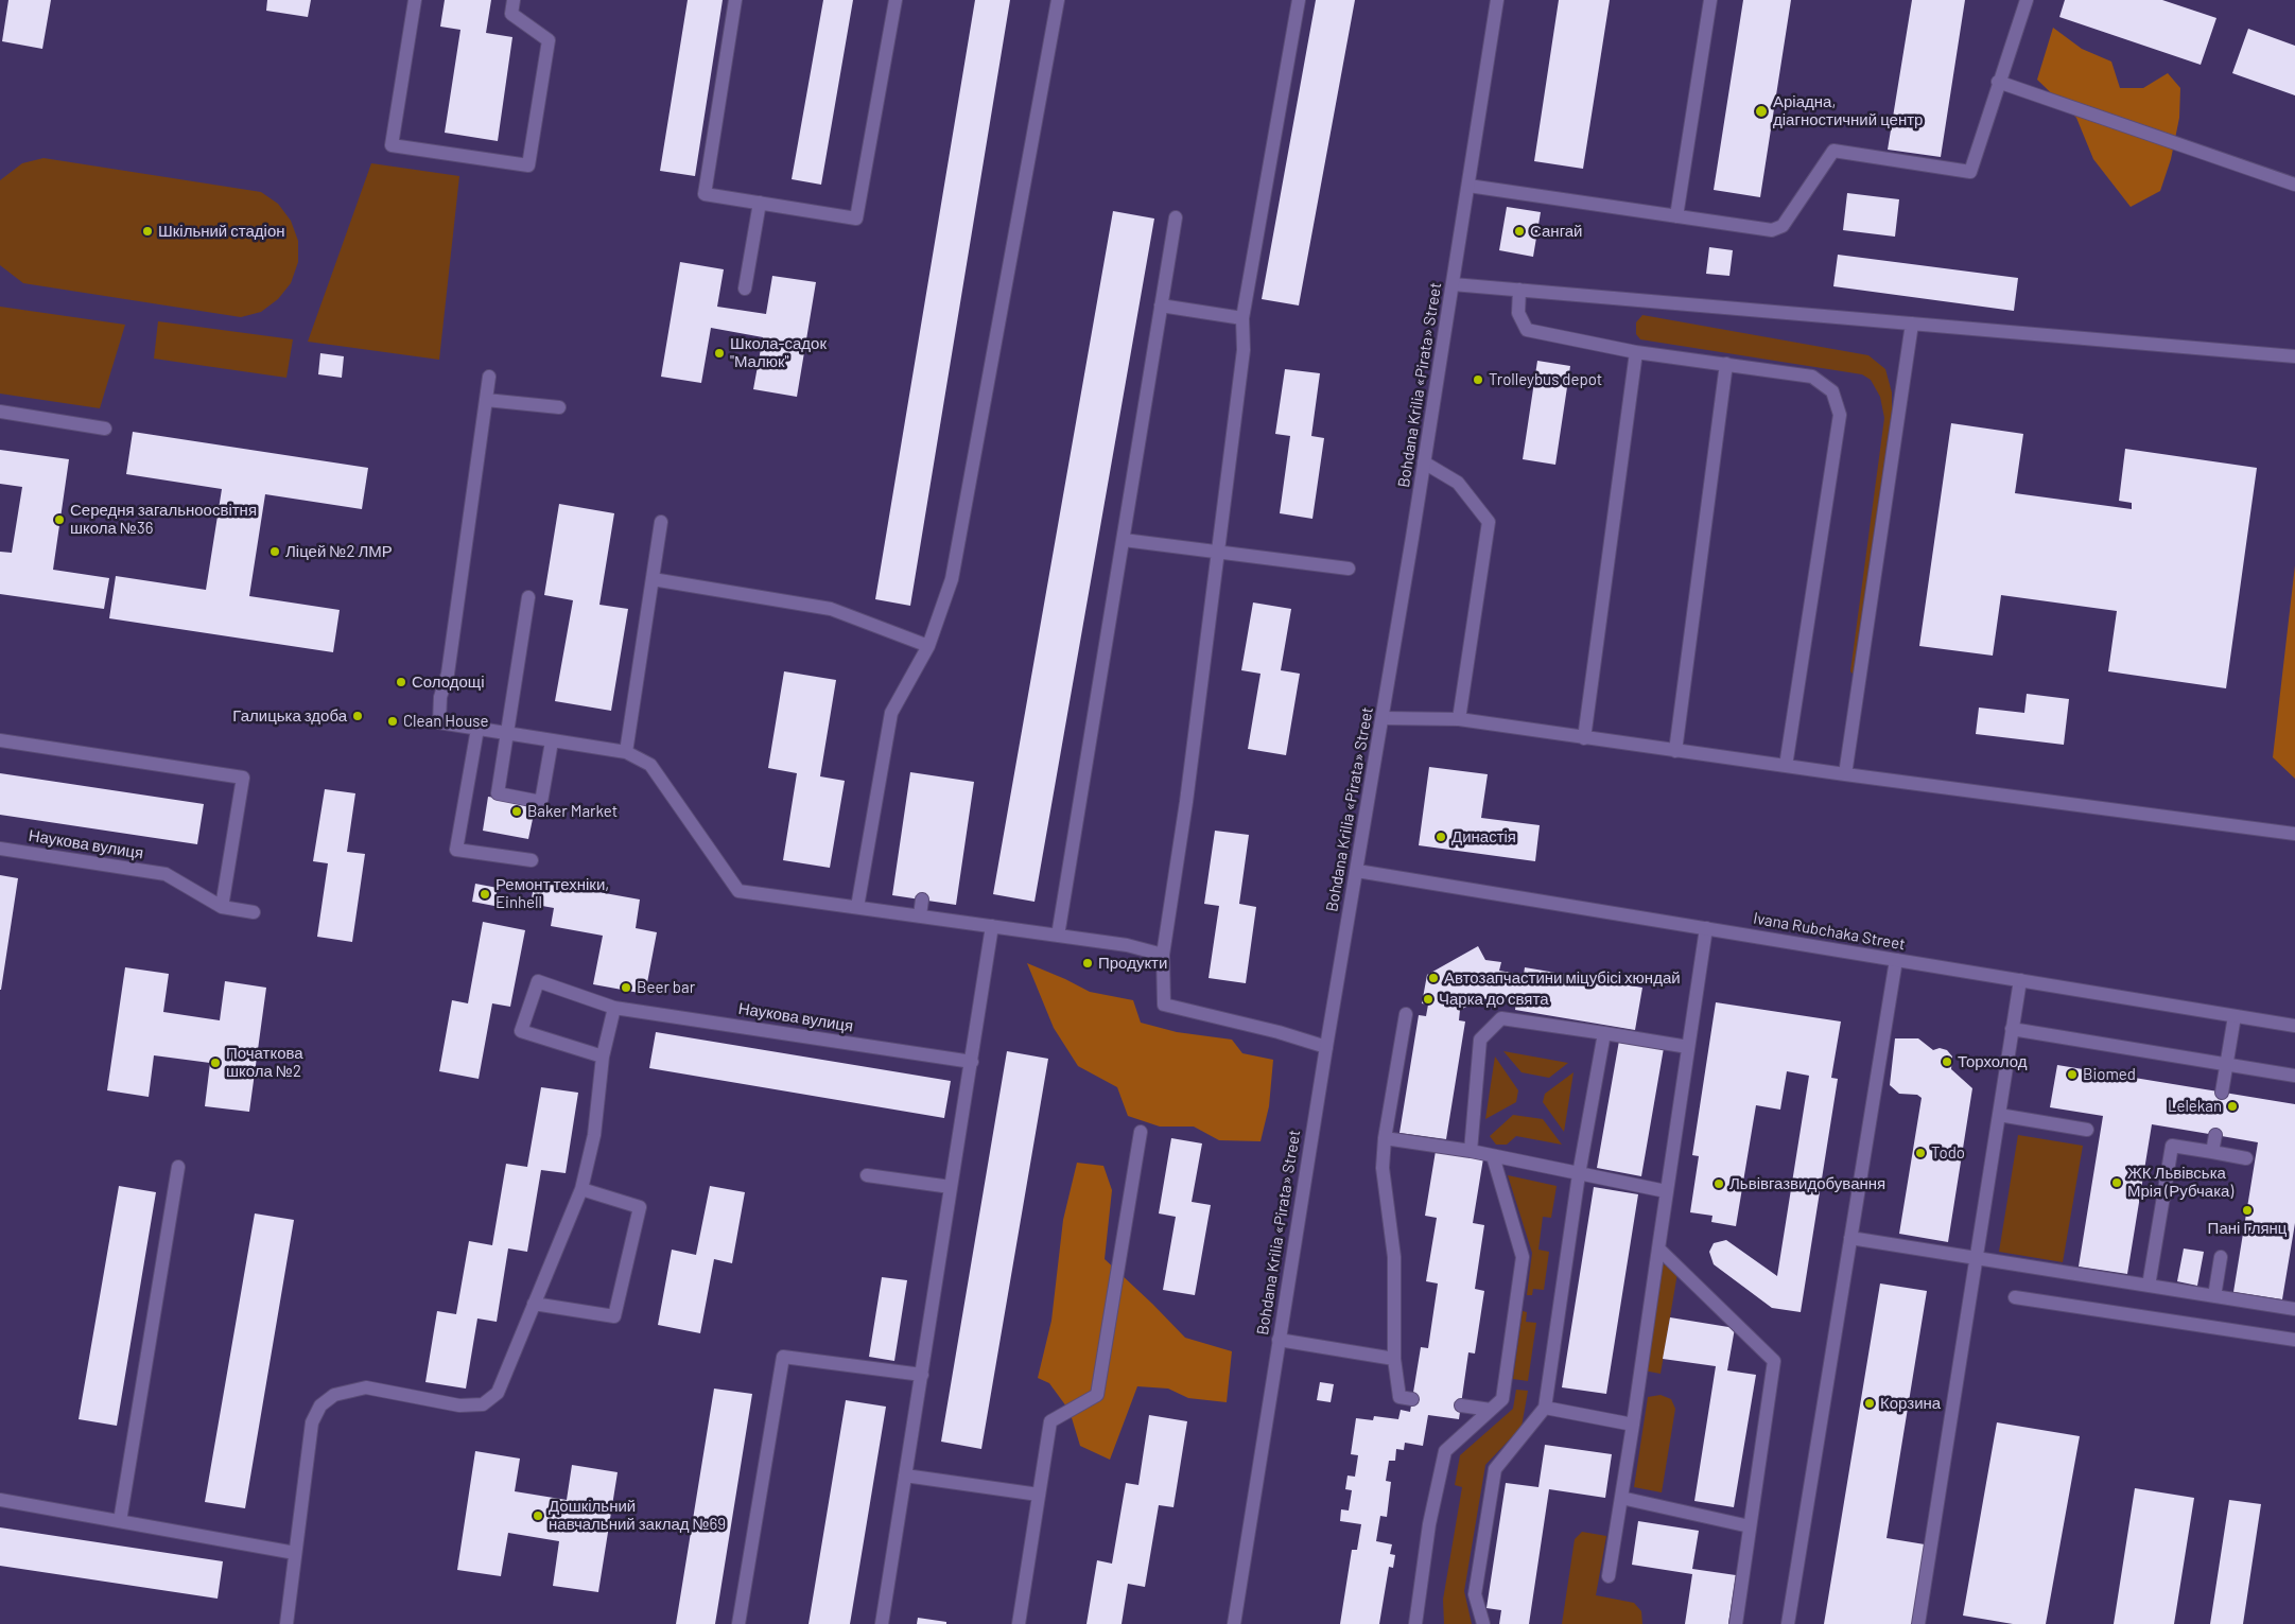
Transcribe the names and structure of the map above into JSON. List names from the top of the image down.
{
  "streets": {
    "street": ["Bohdana Krilia «Pirata» Street", "Наукова вулиця", "Ivana Rubchaka Street"]
  },
  "crossings": [
    ["Bohdana Krilia «Pirata» Street", "Ivana Rubchaka Street"]
  ],
  "places": [
    "Аріадна, діагностичний центр",
    "Шкільний стадіон",
    "Сангай",
    "Школа-садок \"Малюк\"",
    "Trolleybus depot",
    "Середня загальноосвітня школа №36",
    "Ліцей №2 ЛМР",
    "Солодощі",
    "Галицька здоба",
    "Clean House",
    "Baker Market",
    "Династія",
    "Ремонт техніки, Einhell",
    "Продукти",
    "Автозапчастини міцубісі хюндай",
    "Beer bar",
    "Чарка до свята",
    "Торхолод",
    "Початкова школа №2",
    "Biomed",
    "Lelekan",
    "Todo",
    "ЖК Львівська Мрія (Рубчака)",
    "Львівгазвидобування",
    "Пані Глянц",
    "Корзина",
    "Дошкільний навчальний заклад №69"
  ]
}
